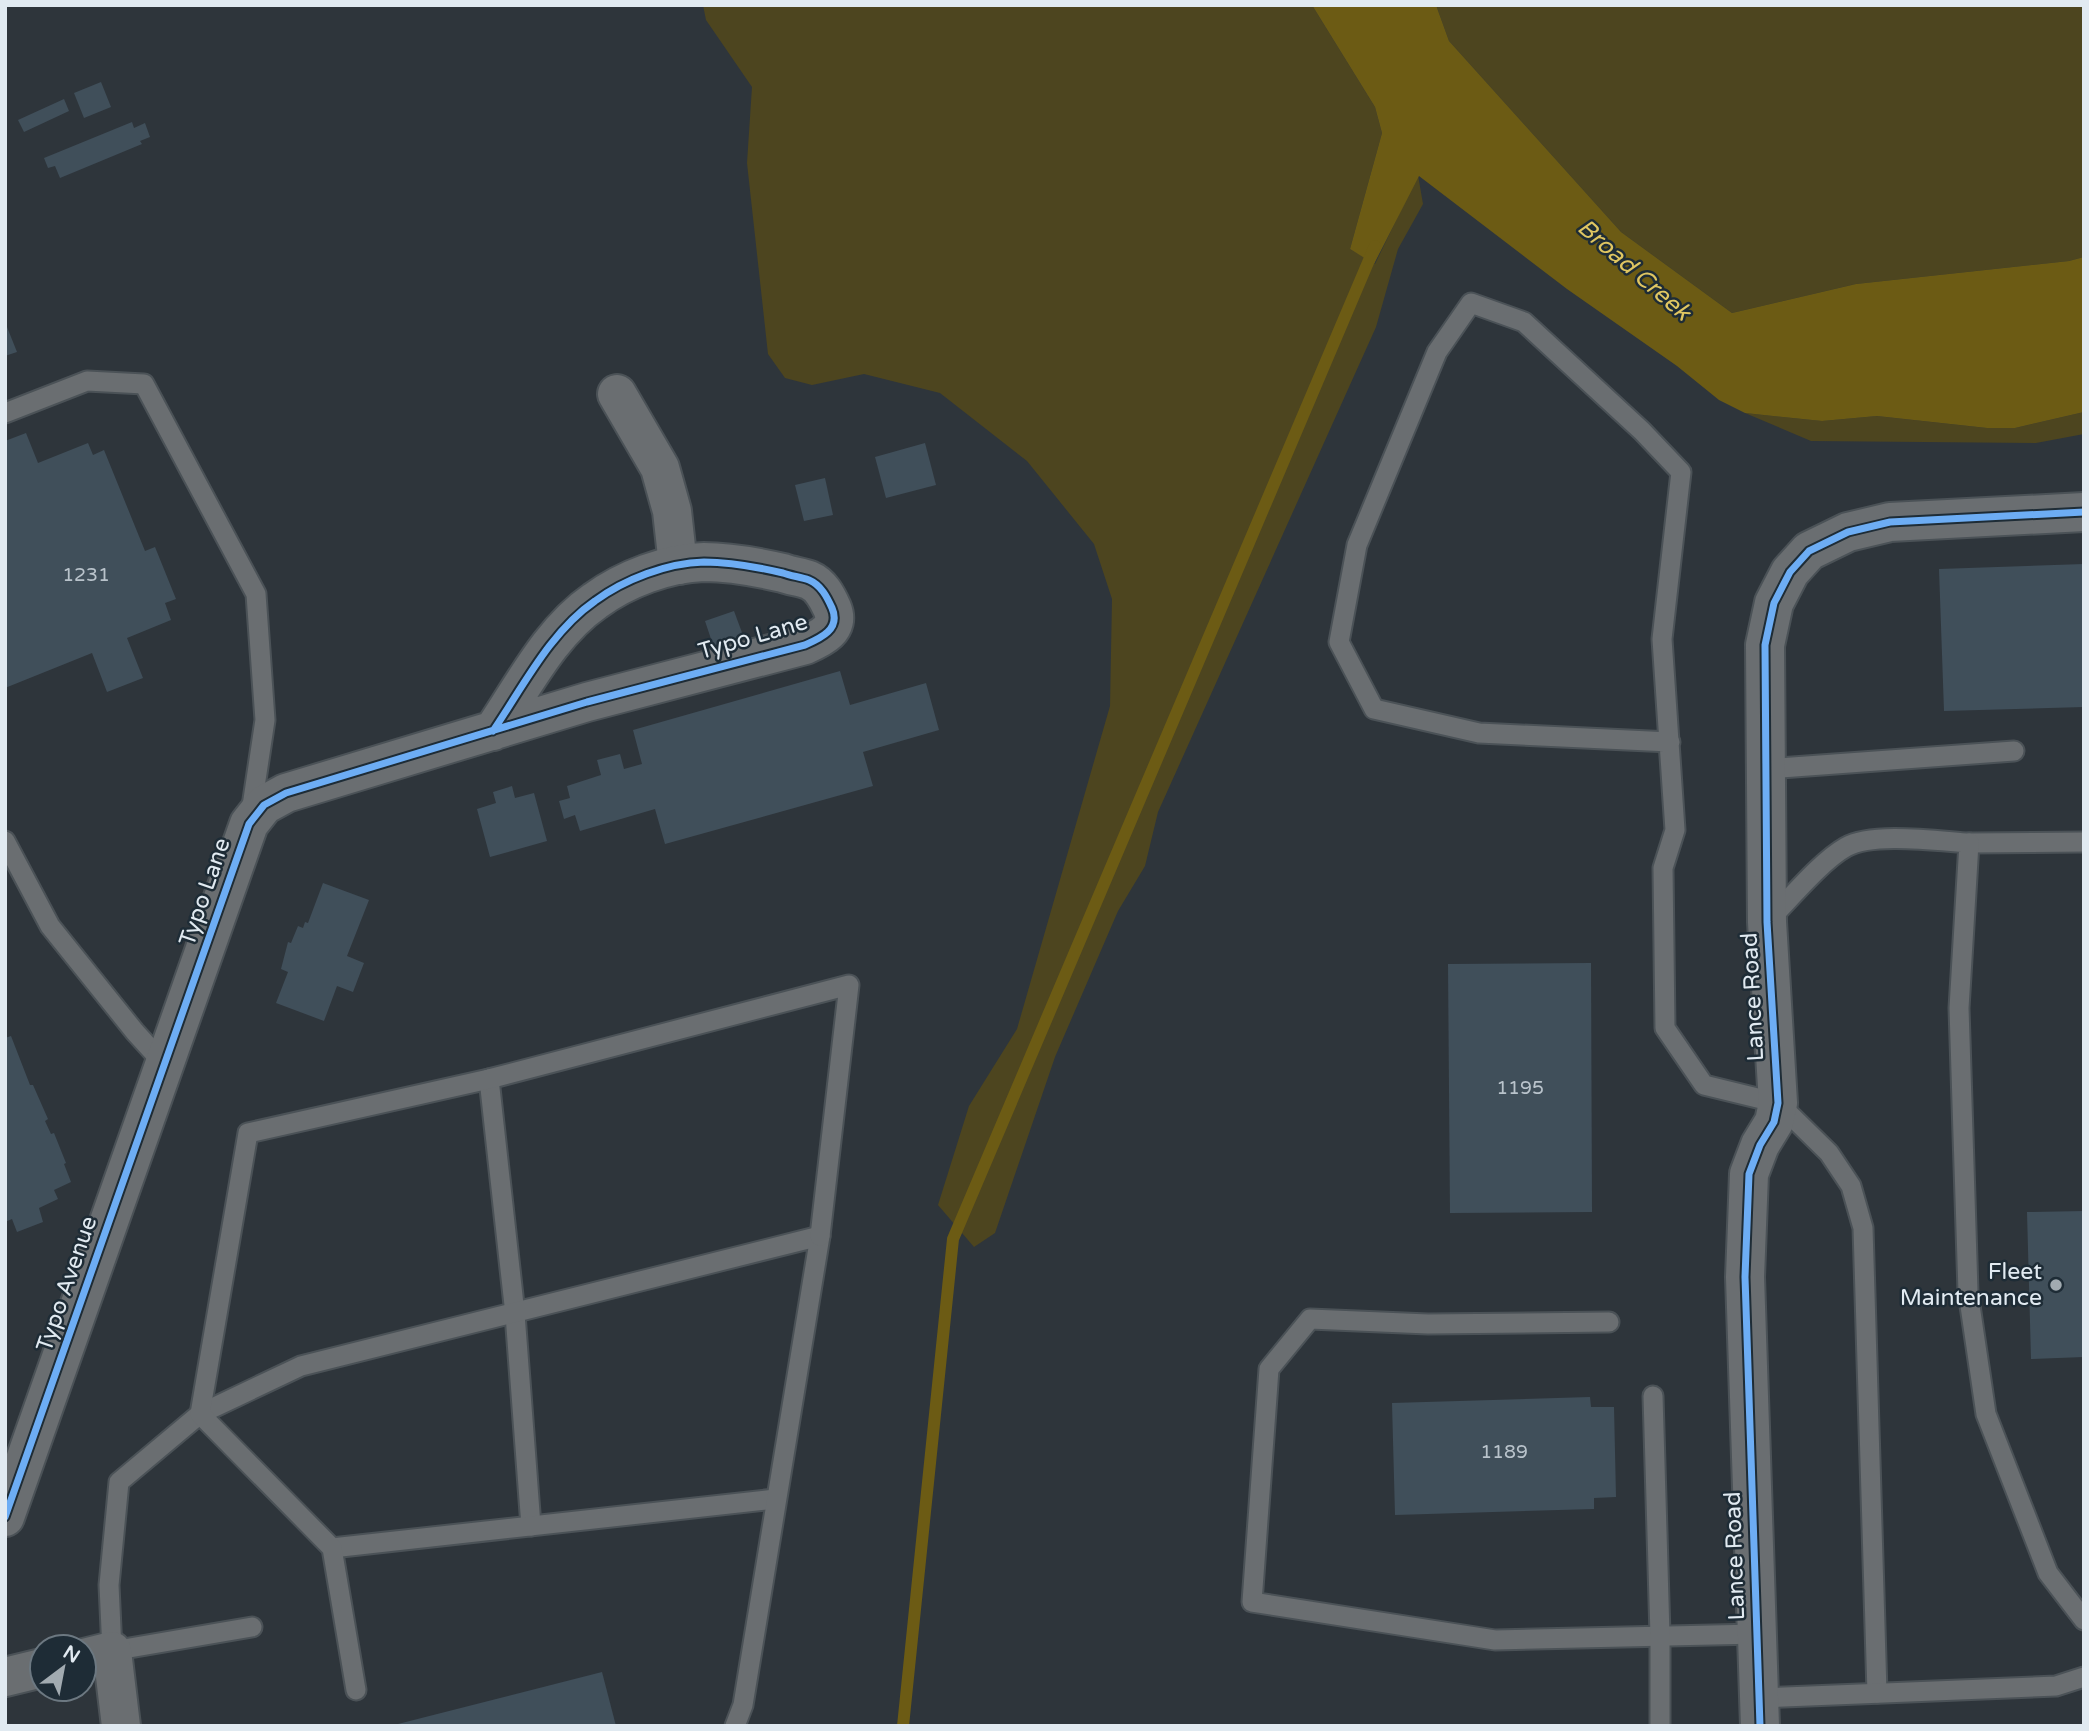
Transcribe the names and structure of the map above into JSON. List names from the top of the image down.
{
  "streets": {
    "street": ["Typo Lane", "Lance Road", "Typo Avenue"]
  },
  "crossings": [
    ["Typo Lane", "Typo Avenue"]
  ],
  "water": ["Broad Creek"],
  "places": ["Fleet Maintenance"],
  "house_numbers": ["1231", "1195", "1189"],
  "north": "top right"
}
